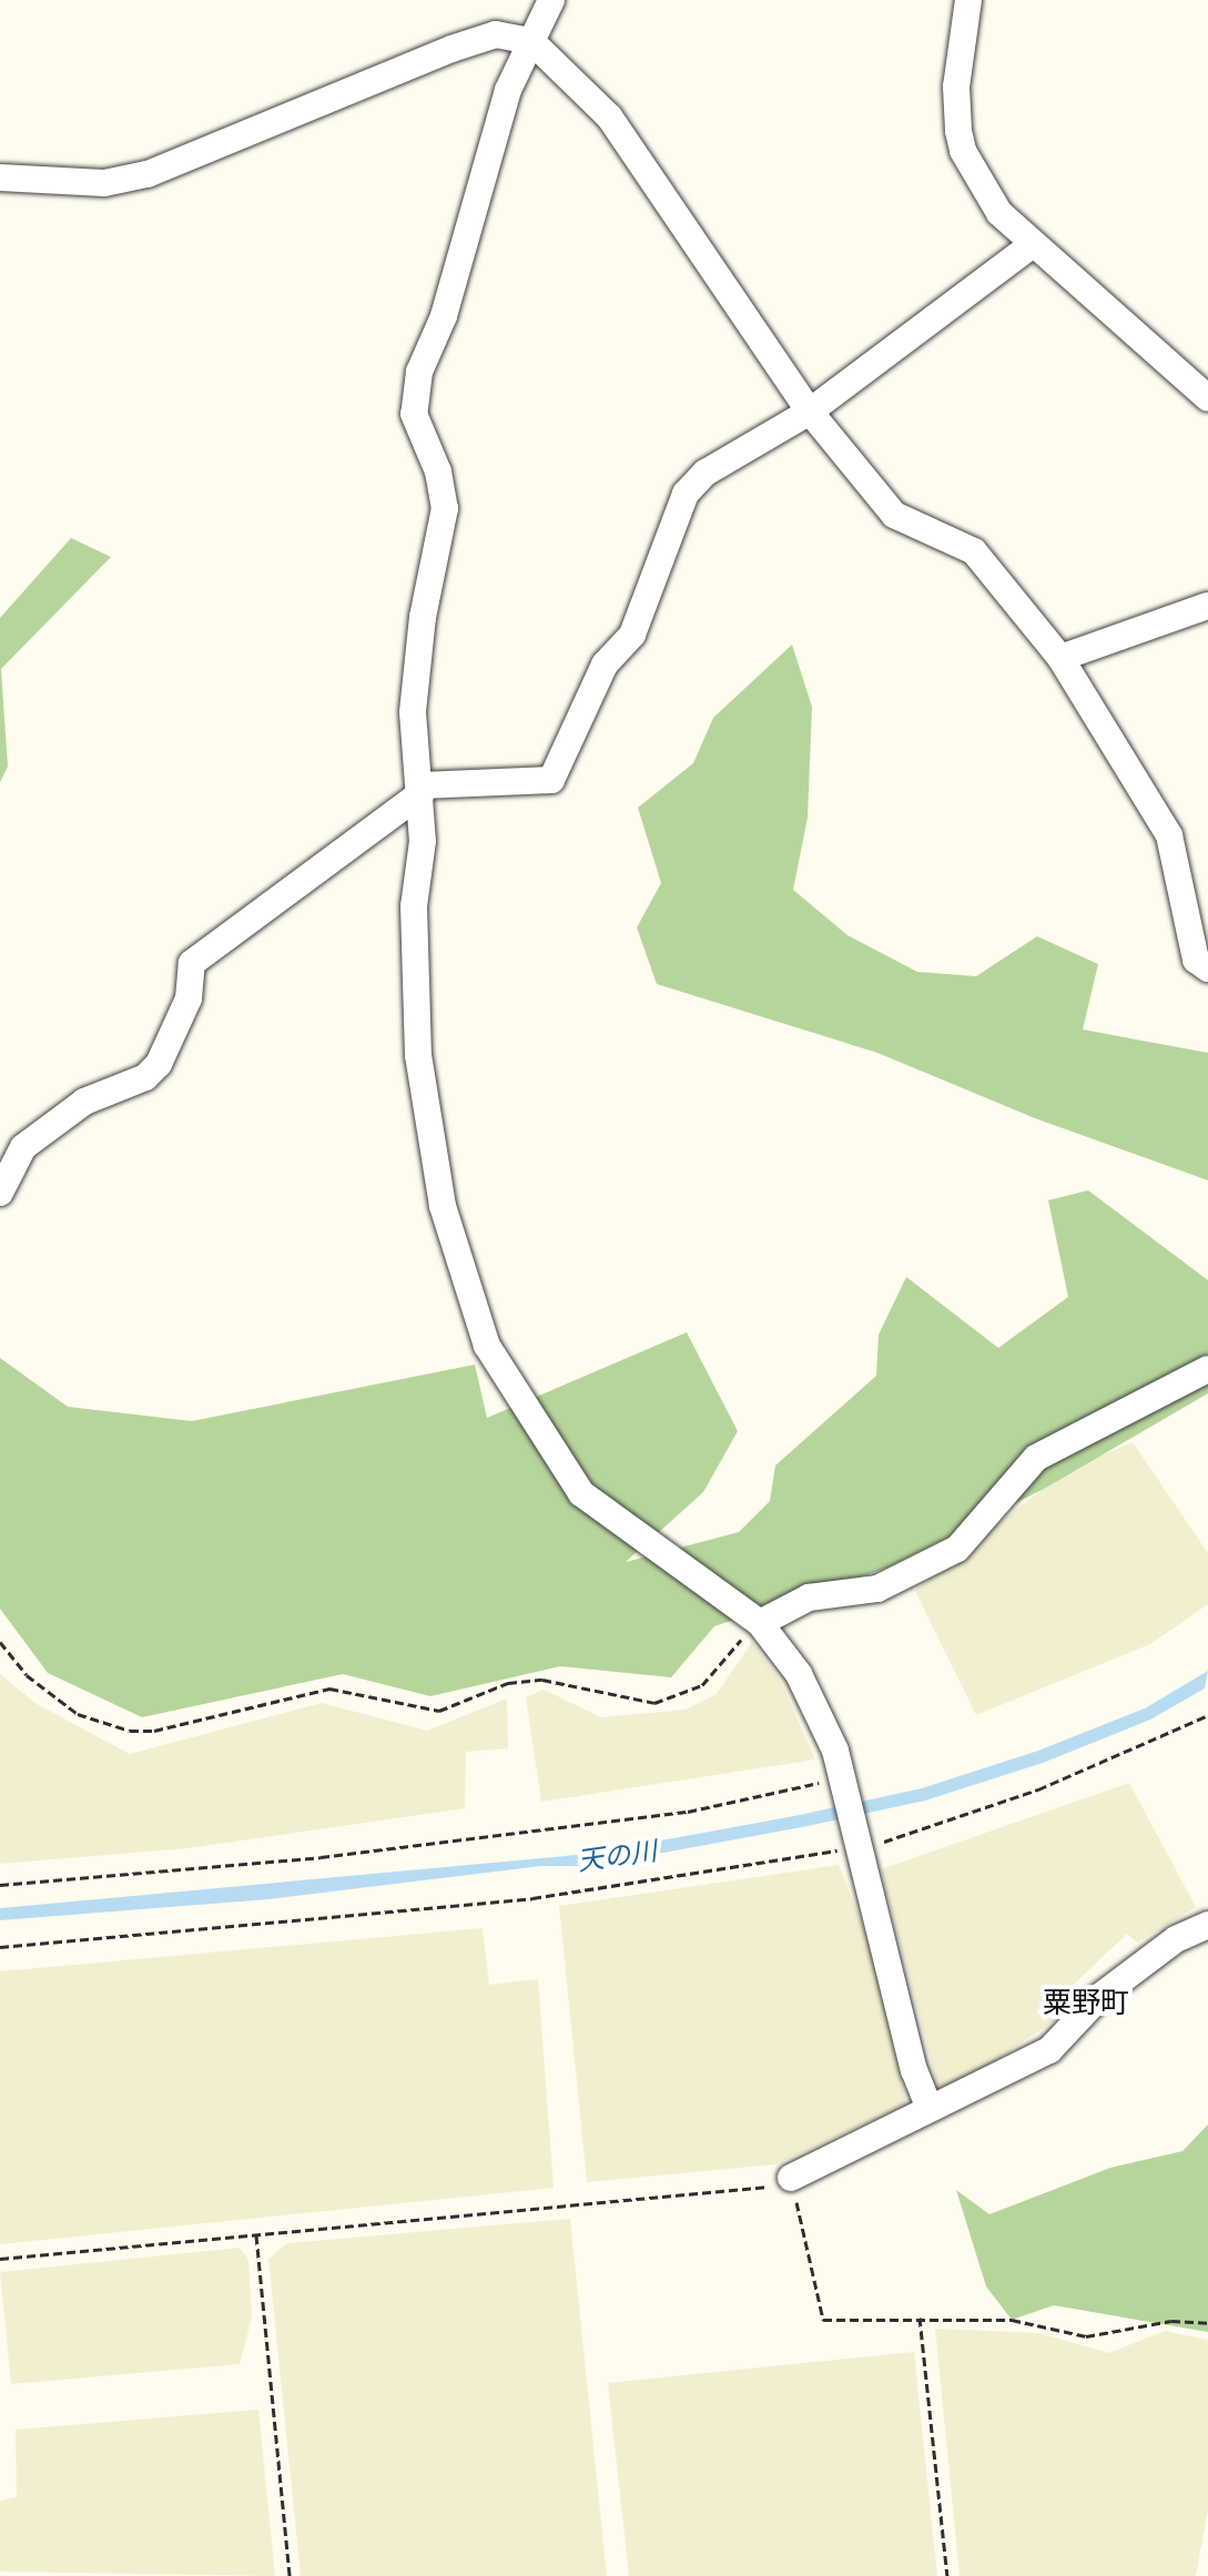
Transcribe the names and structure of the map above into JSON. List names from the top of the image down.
{
  "districts": ["粟野町"],
  "water": ["天の川"]
}
